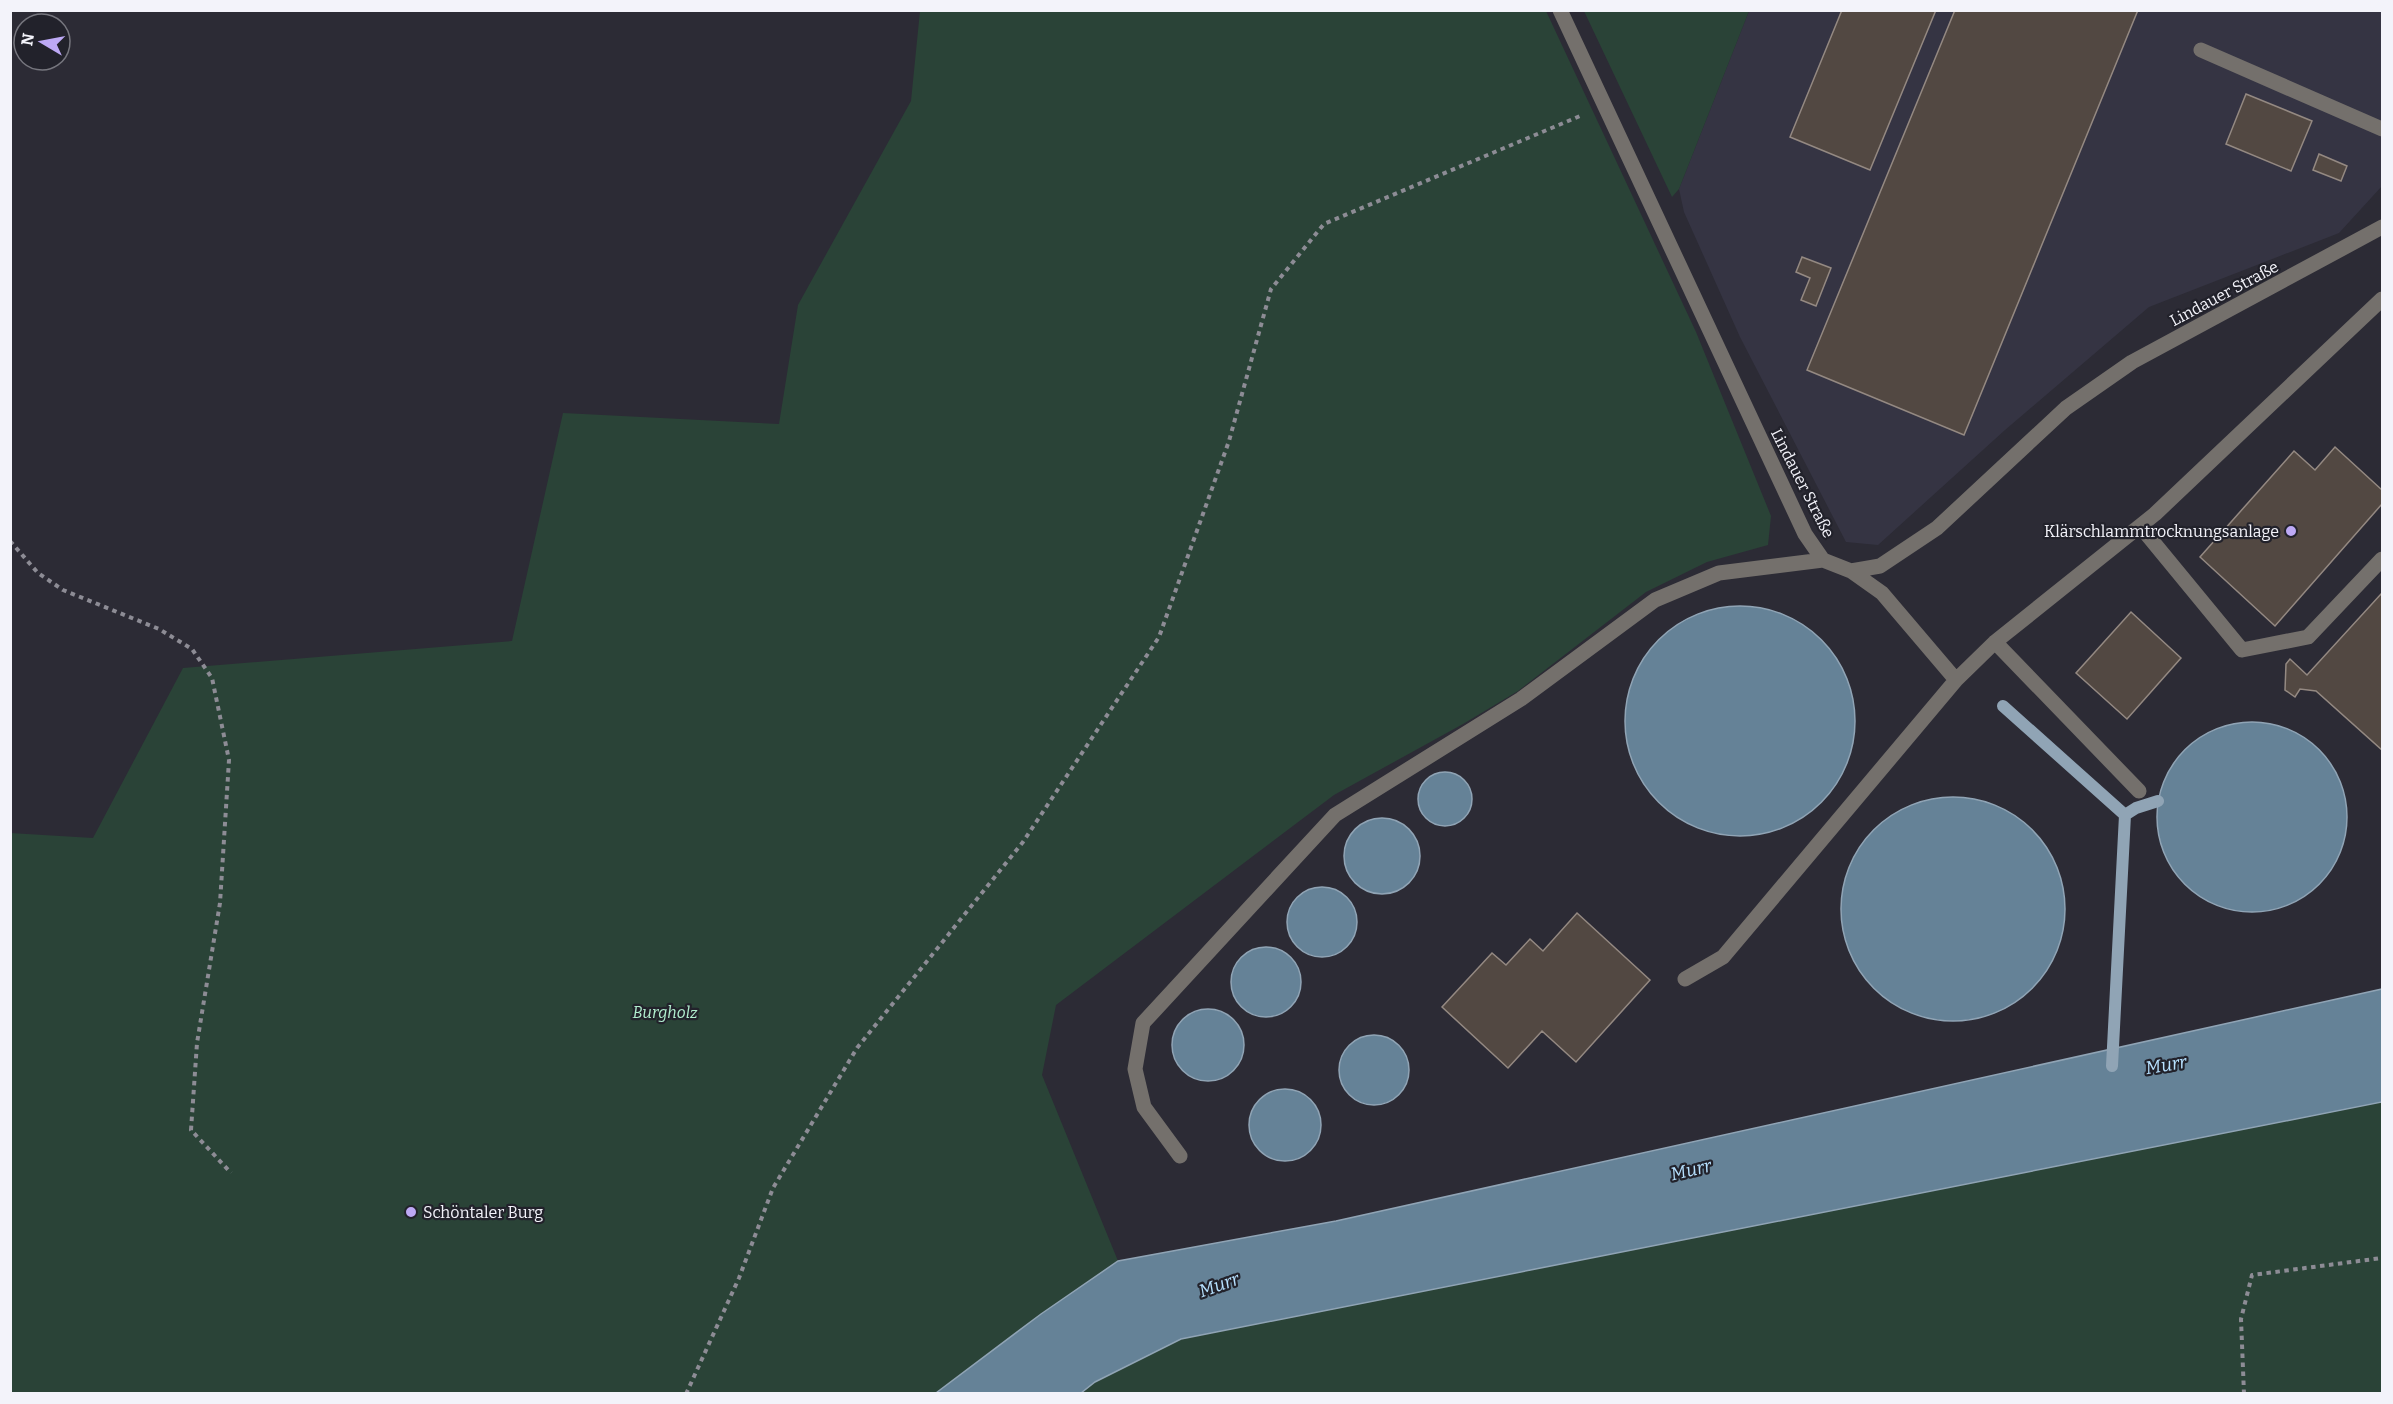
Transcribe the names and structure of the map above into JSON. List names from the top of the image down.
{
  "streets": {
    "street": ["Lindauer Straße"]
  },
  "water": ["Murr"],
  "parks": ["Burgholz"],
  "places": ["Klärschlammtrocknungsanlage", "Schöntaler Burg"],
  "north": "left"
}
